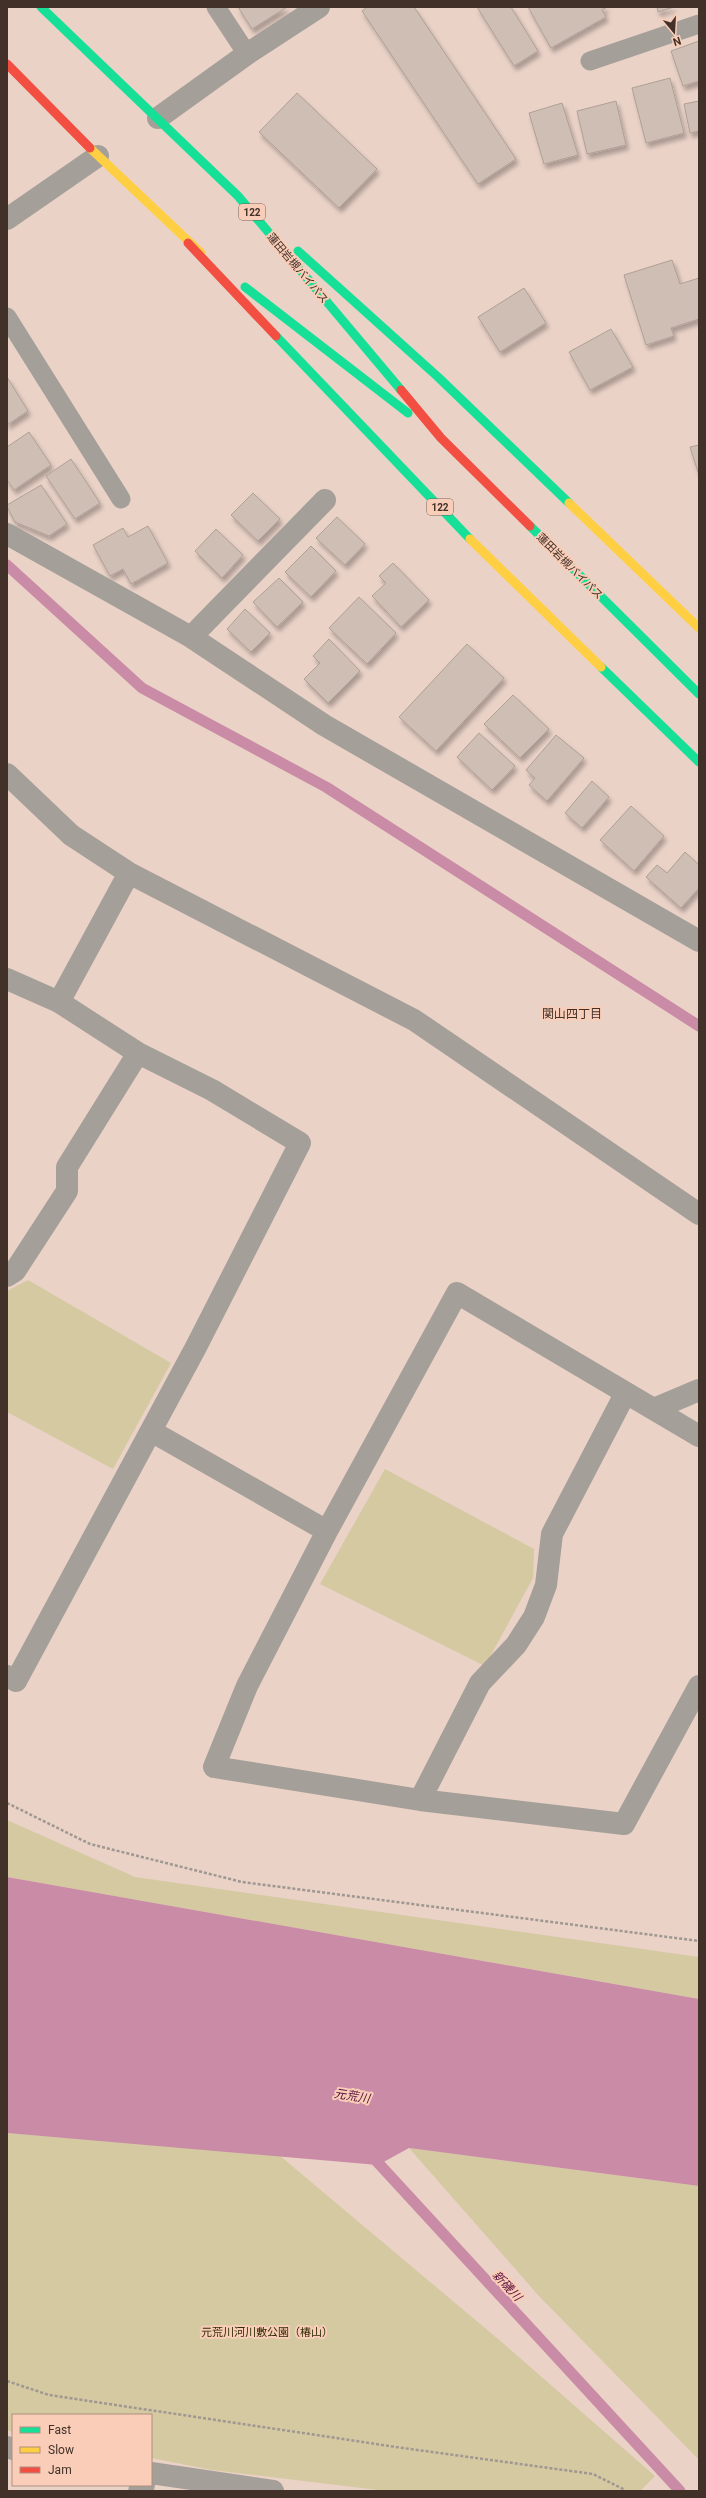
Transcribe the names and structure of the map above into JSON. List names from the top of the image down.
{
  "streets": {
    "highway": ["122", "蓮田岩槻バイパス"]
  },
  "crossings": [
    ["122", "蓮田岩槻バイパス"]
  ],
  "districts": ["関山四丁目"],
  "water": ["元荒川", "新磯川"],
  "parks": ["元荒川河川敷公園（椿山）"],
  "legend": ["Fast", "Slow", "Jam"],
  "north": "bottom"
}
